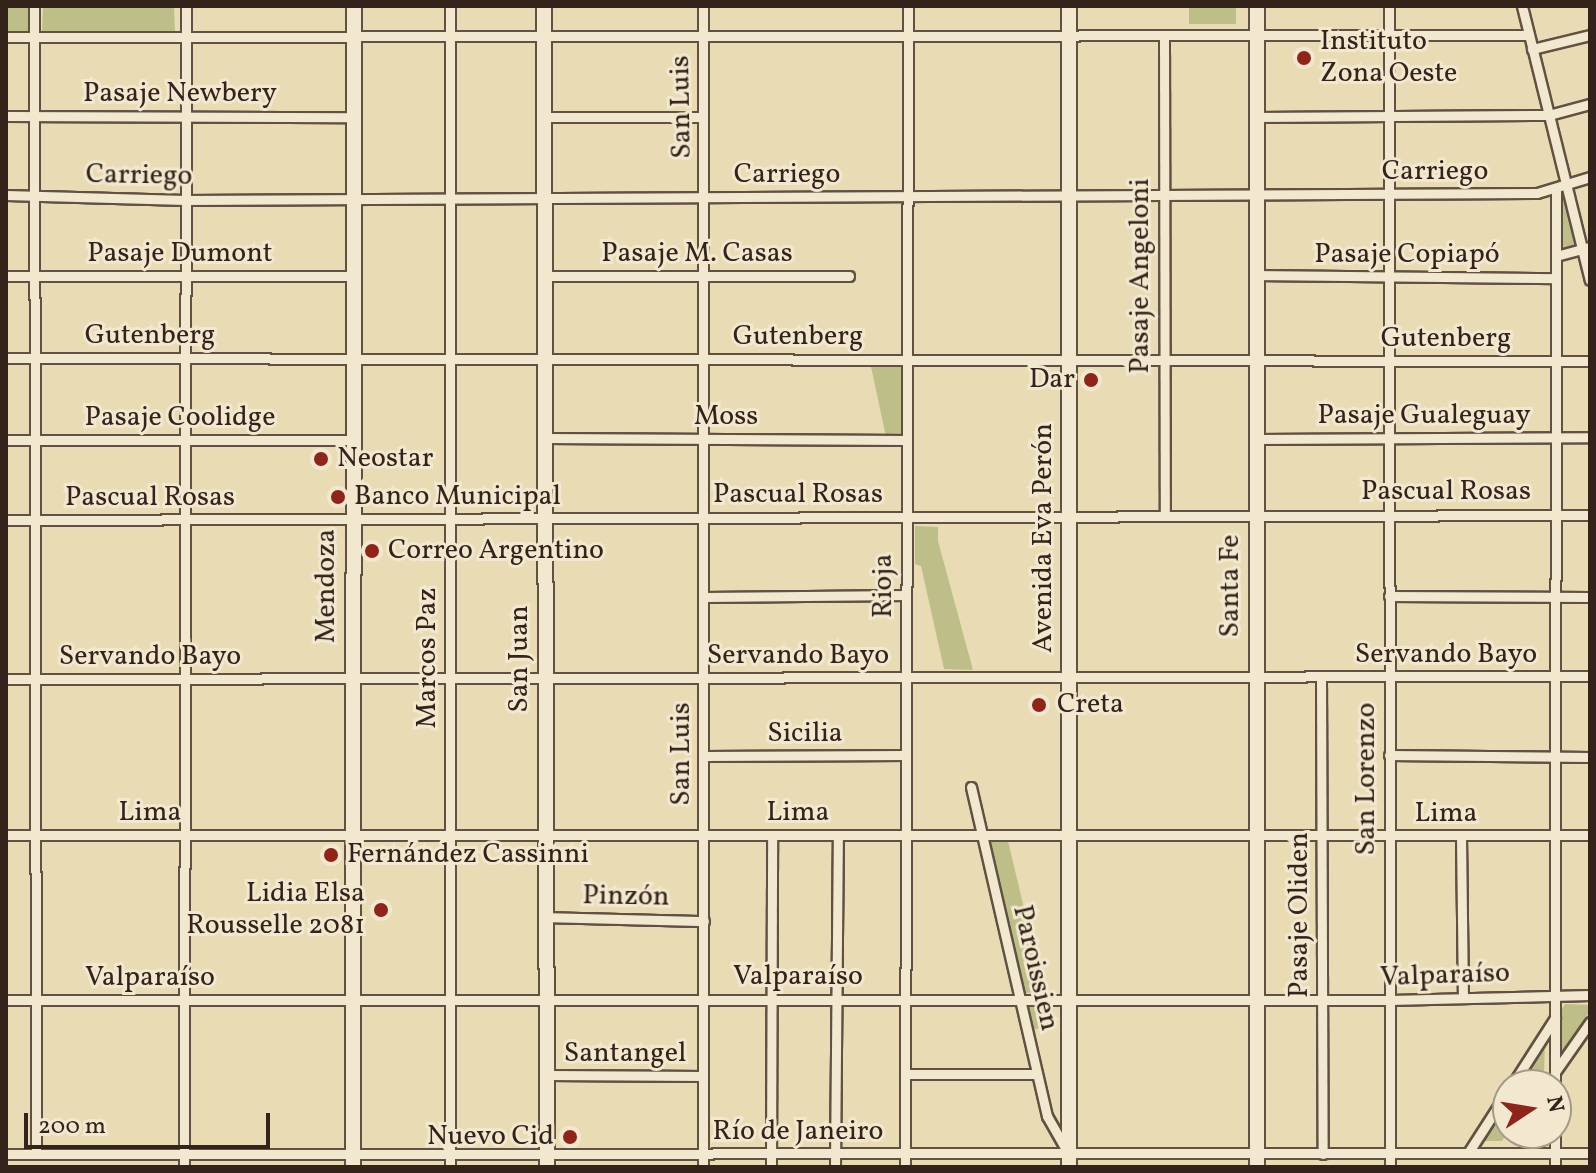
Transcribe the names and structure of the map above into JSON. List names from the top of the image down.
{
  "streets": {
    "main road": [
      "Avenida Eva Perón",
      "Mendoza",
      "Santa Fe",
      "San Juan"
    ],
    "street": [
      "Pasaje Newbery",
      "San Luis",
      "Carriego",
      "Pasaje Dumont",
      "Pasaje M. Casas",
      "Pasaje Copiapó",
      "Pasaje Angeloni",
      "Gutenberg",
      "Pasaje Gualeguay",
      "Moss",
      "Pasaje Coolidge",
      "Pascual Rosas",
      "Rioja",
      "Servando Bayo",
      "Marcos Paz",
      "Sicilia",
      "San Lorenzo",
      "Lima",
      "Pinzón",
      "Pasaje Oliden",
      "Paroissien",
      "Valparaíso",
      "Santangel",
      "Río de Janeiro"
    ]
  },
  "crossings": [
    ["Pasaje Newbery", "Mendoza"],
    ["San Luis", "Carriego"],
    ["San Luis", "Pasaje M. Casas"],
    ["San Luis", "Gutenberg"],
    ["San Luis", "Moss"],
    ["San Luis", "Pascual Rosas"],
    ["San Luis", "Servando Bayo"],
    ["San Luis", "Sicilia"],
    ["San Luis", "Lima"],
    ["San Luis", "Pinzón"],
    ["San Luis", "Valparaíso"],
    ["San Luis", "Santangel"],
    ["San Luis", "Río de Janeiro"],
    ["Carriego", "Pasaje Angeloni"],
    ["Carriego", "Avenida Eva Perón"],
    ["Carriego", "Mendoza"],
    ["Carriego", "Rioja"],
    ["Carriego", "Santa Fe"],
    ["Carriego", "Marcos Paz"],
    ["Carriego", "San Juan"],
    ["Carriego", "San Lorenzo"],
    ["Pasaje Dumont", "Mendoza"],
    ["Pasaje M. Casas", "San Juan"],
    ["Pasaje Copiapó", "Santa Fe"],
    ["Pasaje Copiapó", "San Lorenzo"],
    ["Pasaje Angeloni", "Gutenberg"],
    ["Pasaje Angeloni", "Pascual Rosas"],
    ["Gutenberg", "Avenida Eva Perón"],
    ["Gutenberg", "Mendoza"],
    ["Gutenberg", "Rioja"],
    ["Gutenberg", "Santa Fe"],
    ["Gutenberg", "Marcos Paz"],
    ["Gutenberg", "San Juan"],
    ["Gutenberg", "San Lorenzo"],
    ["Pasaje Gualeguay", "Santa Fe"],
    ["Pasaje Gualeguay", "San Lorenzo"],
    ["Moss", "Rioja"],
    ["Moss", "San Juan"],
    ["Pasaje Coolidge", "Mendoza"],
    ["Pascual Rosas", "Avenida Eva Perón"],
    ["Pascual Rosas", "Mendoza"],
    ["Pascual Rosas", "Rioja"],
    ["Pascual Rosas", "Santa Fe"],
    ["Pascual Rosas", "Marcos Paz"],
    ["Pascual Rosas", "San Juan"],
    ["Pascual Rosas", "San Lorenzo"],
    ["Avenida Eva Perón", "Servando Bayo"],
    ["Avenida Eva Perón", "Lima"],
    ["Avenida Eva Perón", "Paroissien"],
    ["Avenida Eva Perón", "Valparaíso"],
    ["Avenida Eva Perón", "Río de Janeiro"],
    ["Mendoza", "Servando Bayo"],
    ["Mendoza", "Lima"],
    ["Mendoza", "Valparaíso"],
    ["Mendoza", "Río de Janeiro"],
    ["Rioja", "Servando Bayo"],
    ["Rioja", "Sicilia"],
    ["Rioja", "Lima"],
    ["Rioja", "Valparaíso"],
    ["Rioja", "Río de Janeiro"],
    ["Santa Fe", "Servando Bayo"],
    ["Santa Fe", "Lima"],
    ["Santa Fe", "Valparaíso"],
    ["Santa Fe", "Río de Janeiro"],
    ["Servando Bayo", "Marcos Paz"],
    ["Servando Bayo", "San Juan"],
    ["Servando Bayo", "San Lorenzo"],
    ["Servando Bayo", "Pasaje Oliden"],
    ["Marcos Paz", "Lima"],
    ["Marcos Paz", "Valparaíso"],
    ["Marcos Paz", "Río de Janeiro"],
    ["San Juan", "Lima"],
    ["San Juan", "Pinzón"],
    ["San Juan", "Valparaíso"],
    ["San Juan", "Santangel"],
    ["San Juan", "Río de Janeiro"],
    ["San Lorenzo", "Lima"],
    ["San Lorenzo", "Valparaíso"],
    ["San Lorenzo", "Río de Janeiro"],
    ["Lima", "Pasaje Oliden"],
    ["Lima", "Paroissien"],
    ["Pasaje Oliden", "Valparaíso"],
    ["Pasaje Oliden", "Río de Janeiro"],
    ["Paroissien", "Valparaíso"],
    ["Paroissien", "Río de Janeiro"]
  ],
  "places": [
    "Instituto Zona Oeste",
    "Dar",
    "Neostar",
    "Banco Municipal",
    "Correo Argentino",
    "Creta",
    "Fernández Cassinni",
    "Lidia Elsa Rousselle 2081",
    "Nuevo Cid"
  ],
  "scale_bar": "200 m",
  "north": "right"
}
